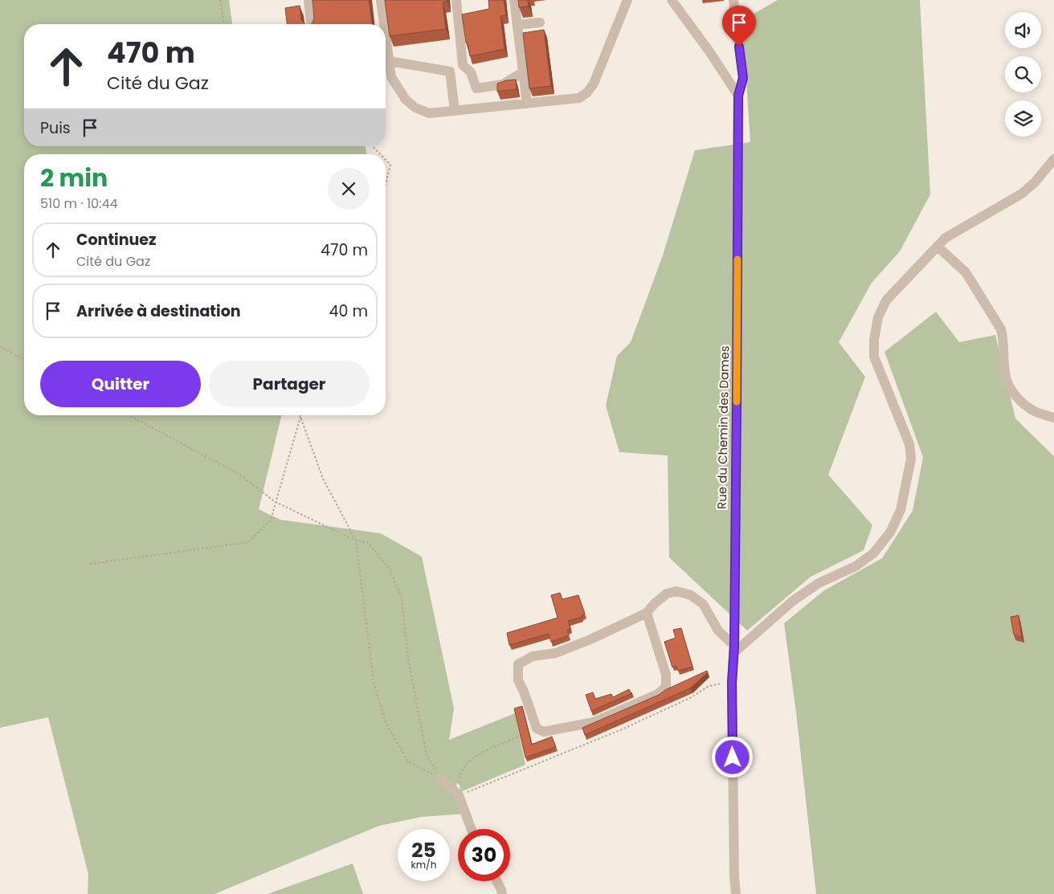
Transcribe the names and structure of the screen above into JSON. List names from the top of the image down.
{
  "streets": {
    "street": ["Rue du Chemin des Dames"]
  },
  "page": {
    "turn": ["470 m", "Cité du Gaz"],
    "then": "Puis",
    "heading": ["2 min", "510 m · 10:44"],
    "list": [
      {
        "name": "Continuez",
        "note": "Cité du Gaz",
        "value": "470 m"
      },
      {
        "name": "Arrivée à destination",
        "value": "40 m"
      }
    ],
    "buttons": ["Quitter", "Partager"],
    "speed": "25 km/h",
    "limit": "30"
  }
}
